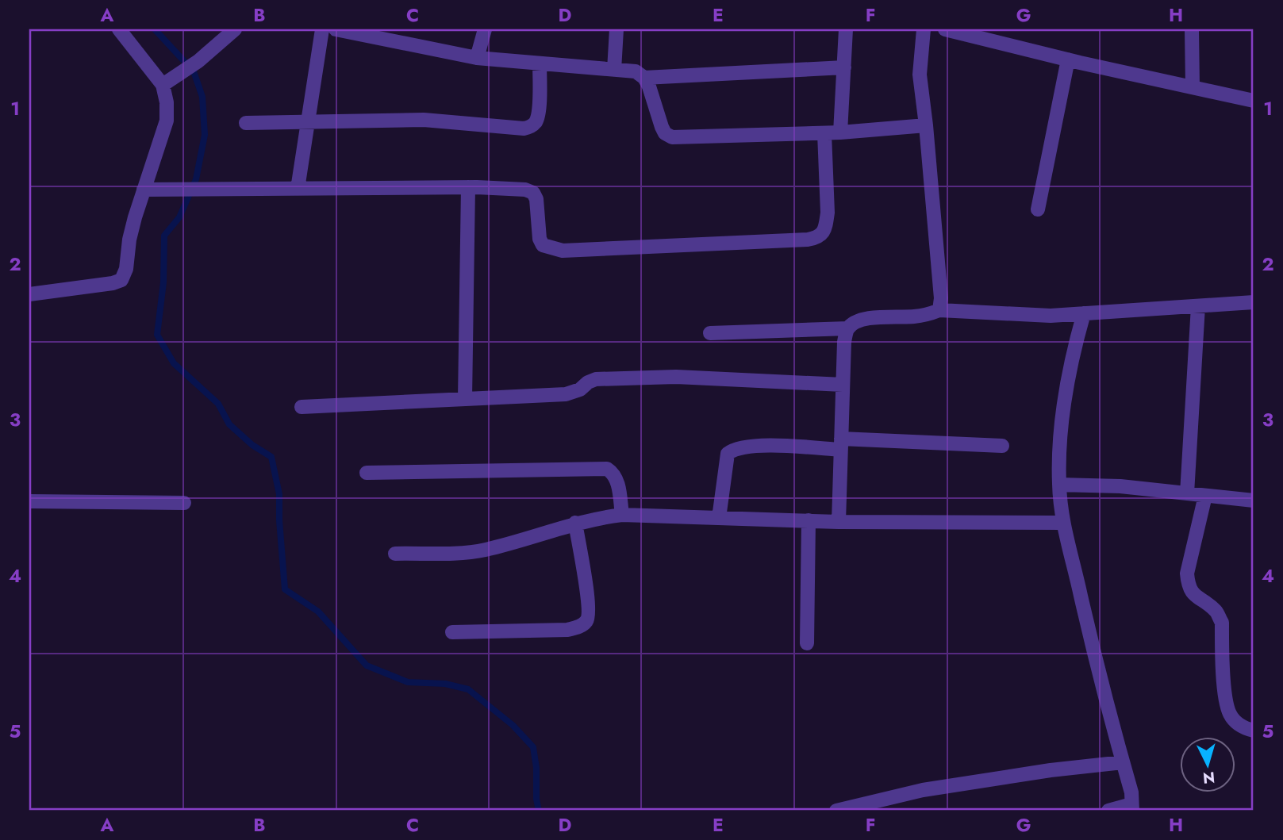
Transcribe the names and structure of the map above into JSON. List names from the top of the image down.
{
  "north": "bottom",
  "grid": {
    "columns": [
      "A",
      "B",
      "C",
      "D",
      "E",
      "F",
      "G",
      "H"
    ],
    "rows": [
      "1",
      "2",
      "3",
      "4",
      "5"
    ]
  }
}
